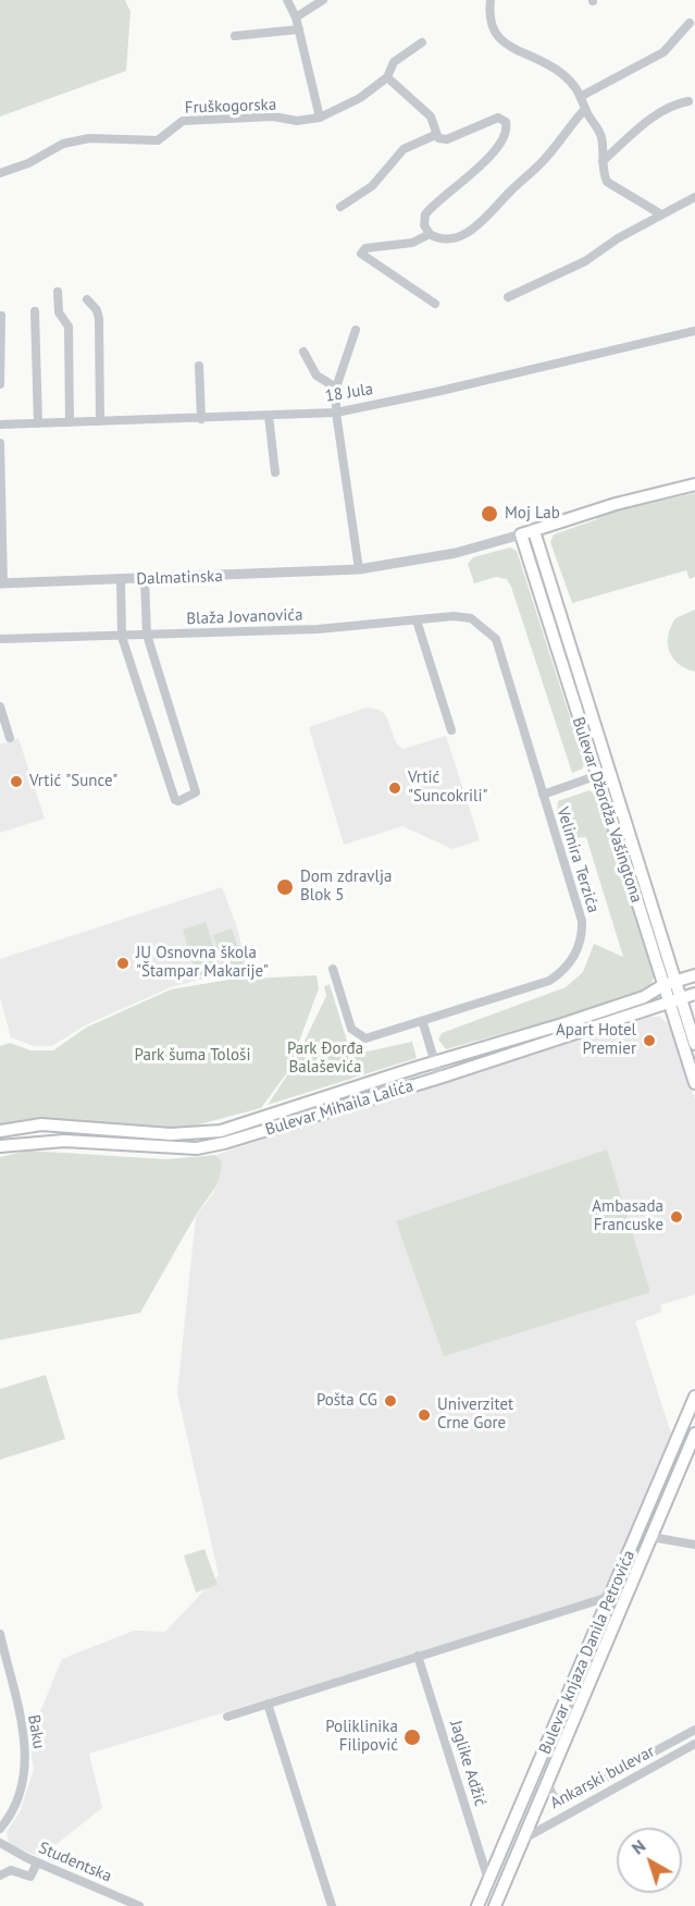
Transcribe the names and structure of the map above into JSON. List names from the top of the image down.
{
  "streets": {
    "main road": [
      "Dalmatinska",
      "Bulevar Džordža Vašingtona",
      "Bulevar Mihaila Lalića",
      "Bulevar knjaza Danila Petrovića"
    ],
    "street": [
      "Fruškogorska",
      "18 Jula",
      "Blaža Jovanovića",
      "Velimira Terzića",
      "Baku",
      "Jaglike Adžić",
      "Ankarski bulevar",
      "Studentska"
    ]
  },
  "crossings": [
    ["Dalmatinska", "Bulevar Džordža Vašingtona"],
    ["Blaža Jovanovića", "Velimira Terzića"],
    ["Bulevar Džordža Vašingtona", "Bulevar Mihaila Lalića"],
    ["Bulevar knjaza Danila Petrovića", "Jaglike Adžić"],
    ["Bulevar knjaza Danila Petrovića", "Ankarski bulevar"]
  ],
  "parks": ["Park Đorđa Balaševića", "Park šuma Tološi"],
  "places": [
    "Moj Lab",
    "Vrtić \"Sunce\"",
    "Vrtić \"Suncokrili\"",
    "Dom zdravlja Blok 5",
    "JU Osnovna škola \"Štampar Makarije\"",
    "Apart Hotel Premier",
    "Ambasada Francuske",
    "Pošta CG",
    "Univerzitet Crne Gore",
    "Poliklinika Filipović"
  ],
  "north": "top left"
}
